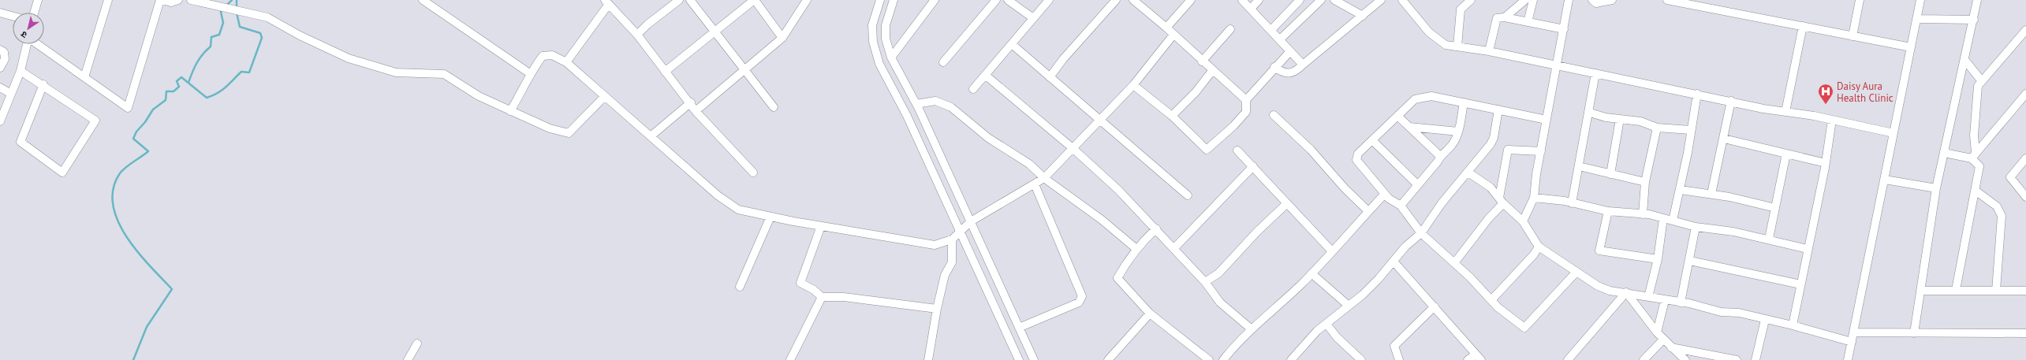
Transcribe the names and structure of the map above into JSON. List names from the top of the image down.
{
  "places": {
    "hospital": ["Daisy Aura Health Clinic"]
  },
  "north": "bottom left"
}
